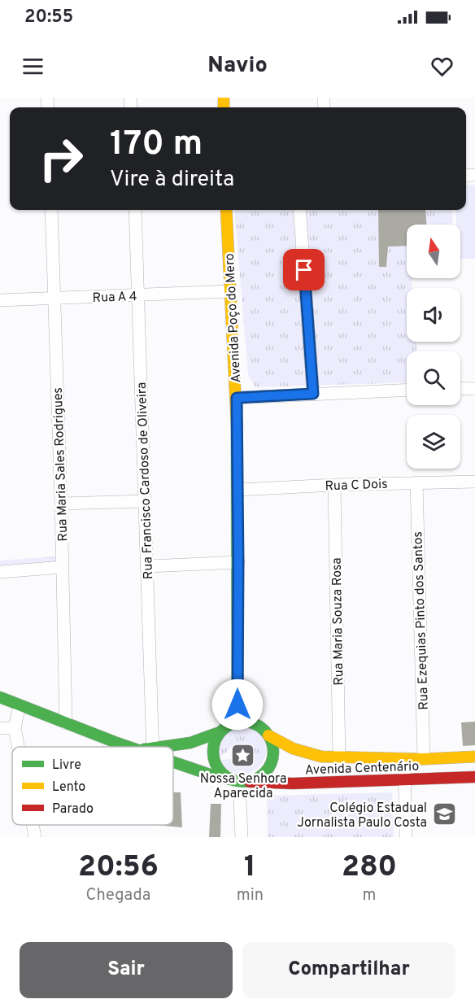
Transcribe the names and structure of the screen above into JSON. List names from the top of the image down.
{
  "streets": {
    "main road": ["Avenida Poço do Mero", "Avenida Centenário"],
    "street": [
      "Rua A 4",
      "Rua Maria Sales Rodrigues",
      "Rua Francisco Cardoso de Oliveira",
      "Rua C Dois",
      "Rua Ezequias Pinto dos Santos",
      "Rua Maria Souza Rosa"
    ]
  },
  "crossings": [
    ["Rua A 4", "Avenida Poço do Mero"],
    ["Rua A 4", "Rua Maria Sales Rodrigues"],
    ["Rua A 4", "Rua Francisco Cardoso de Oliveira"],
    ["Avenida Poço do Mero", "Rua C Dois"],
    ["Avenida Poço do Mero", "Avenida Centenário"],
    ["Rua C Dois", "Rua Ezequias Pinto dos Santos"],
    ["Rua C Dois", "Rua Maria Souza Rosa"],
    ["Rua Ezequias Pinto dos Santos", "Avenida Centenário"],
    ["Rua Maria Souza Rosa", "Avenida Centenário"]
  ],
  "places": {
    "place": ["Nossa Senhora Aparecida"],
    "school or university": ["Colégio Estadual Jornalista Paulo Costa"]
  },
  "legend": ["Livre", "Lento", "Parado"],
  "north": "top",
  "page": {
    "status": "20:55",
    "header": "Navio",
    "turn": ["170 m", "Vire à direita"],
    "eta": [
      "20:56",
      "Chegada",
      "1",
      "min",
      "280",
      "m"
    ],
    "buttons": ["Sair", "Compartilhar"]
  }
}
